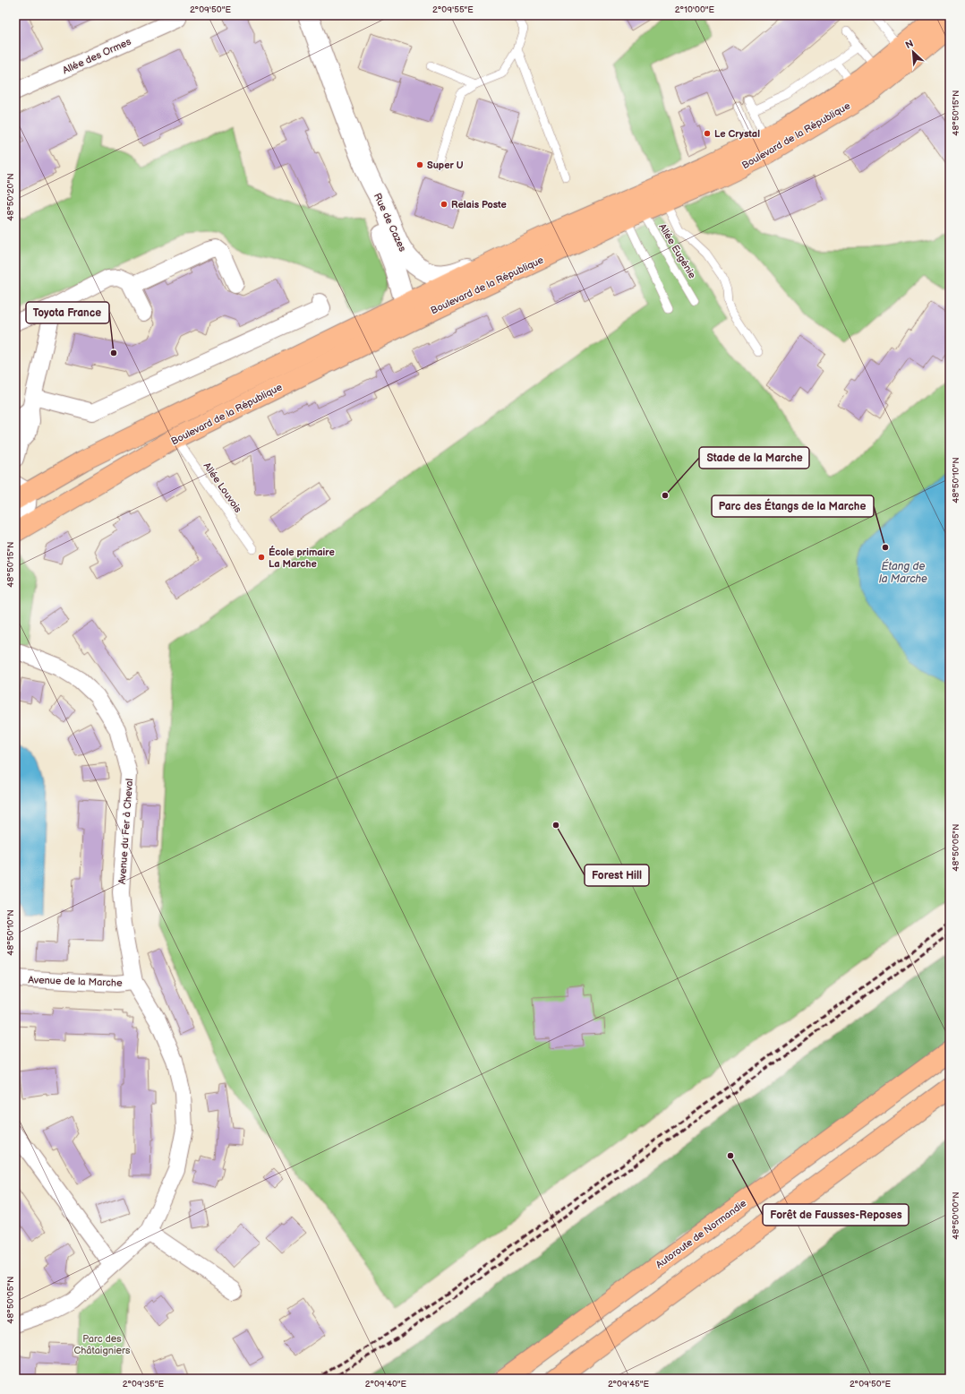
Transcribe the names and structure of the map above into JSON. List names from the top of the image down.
{
  "streets": {
    "main road": ["Boulevard de la République", "Autoroute de Normandie"],
    "street": [
      "Allée des Ormes",
      "Rue de Cazes",
      "Avenue du Fer à Cheval",
      "Avenue de la Marche"
    ],
    "lane": ["Allée Eugénie", "Allée Louvois"]
  },
  "crossings": [
    ["Boulevard de la République", "Rue de Cazes"],
    ["Boulevard de la République", "Allée Eugénie"],
    ["Boulevard de la République", "Allée Louvois"],
    ["Avenue du Fer à Cheval", "Avenue de la Marche"]
  ],
  "water": ["Étang de la Marche"],
  "parks": ["Parc des Châtaigniers"],
  "places": [
    "Le Crystal",
    "Super U",
    "Relais Poste",
    "Toyota France",
    "Stade de la Marche",
    "Parc des Étangs de la Marche",
    "École primaire La Marche",
    "Forest Hill",
    "Forêt de Fausses-Reposes"
  ],
  "north": "top left",
  "coordinates": [
    "2°09'50\"E",
    "2°09'55\"E",
    "2°10'00\"E",
    "48°50'15\"N",
    "48°50'20\"N",
    "48°50'10\"N",
    "48°50'05\"N",
    "48°50'00\"N",
    "2°09'35\"E",
    "2°09'40\"E",
    "2°09'45\"E"
  ]
}
